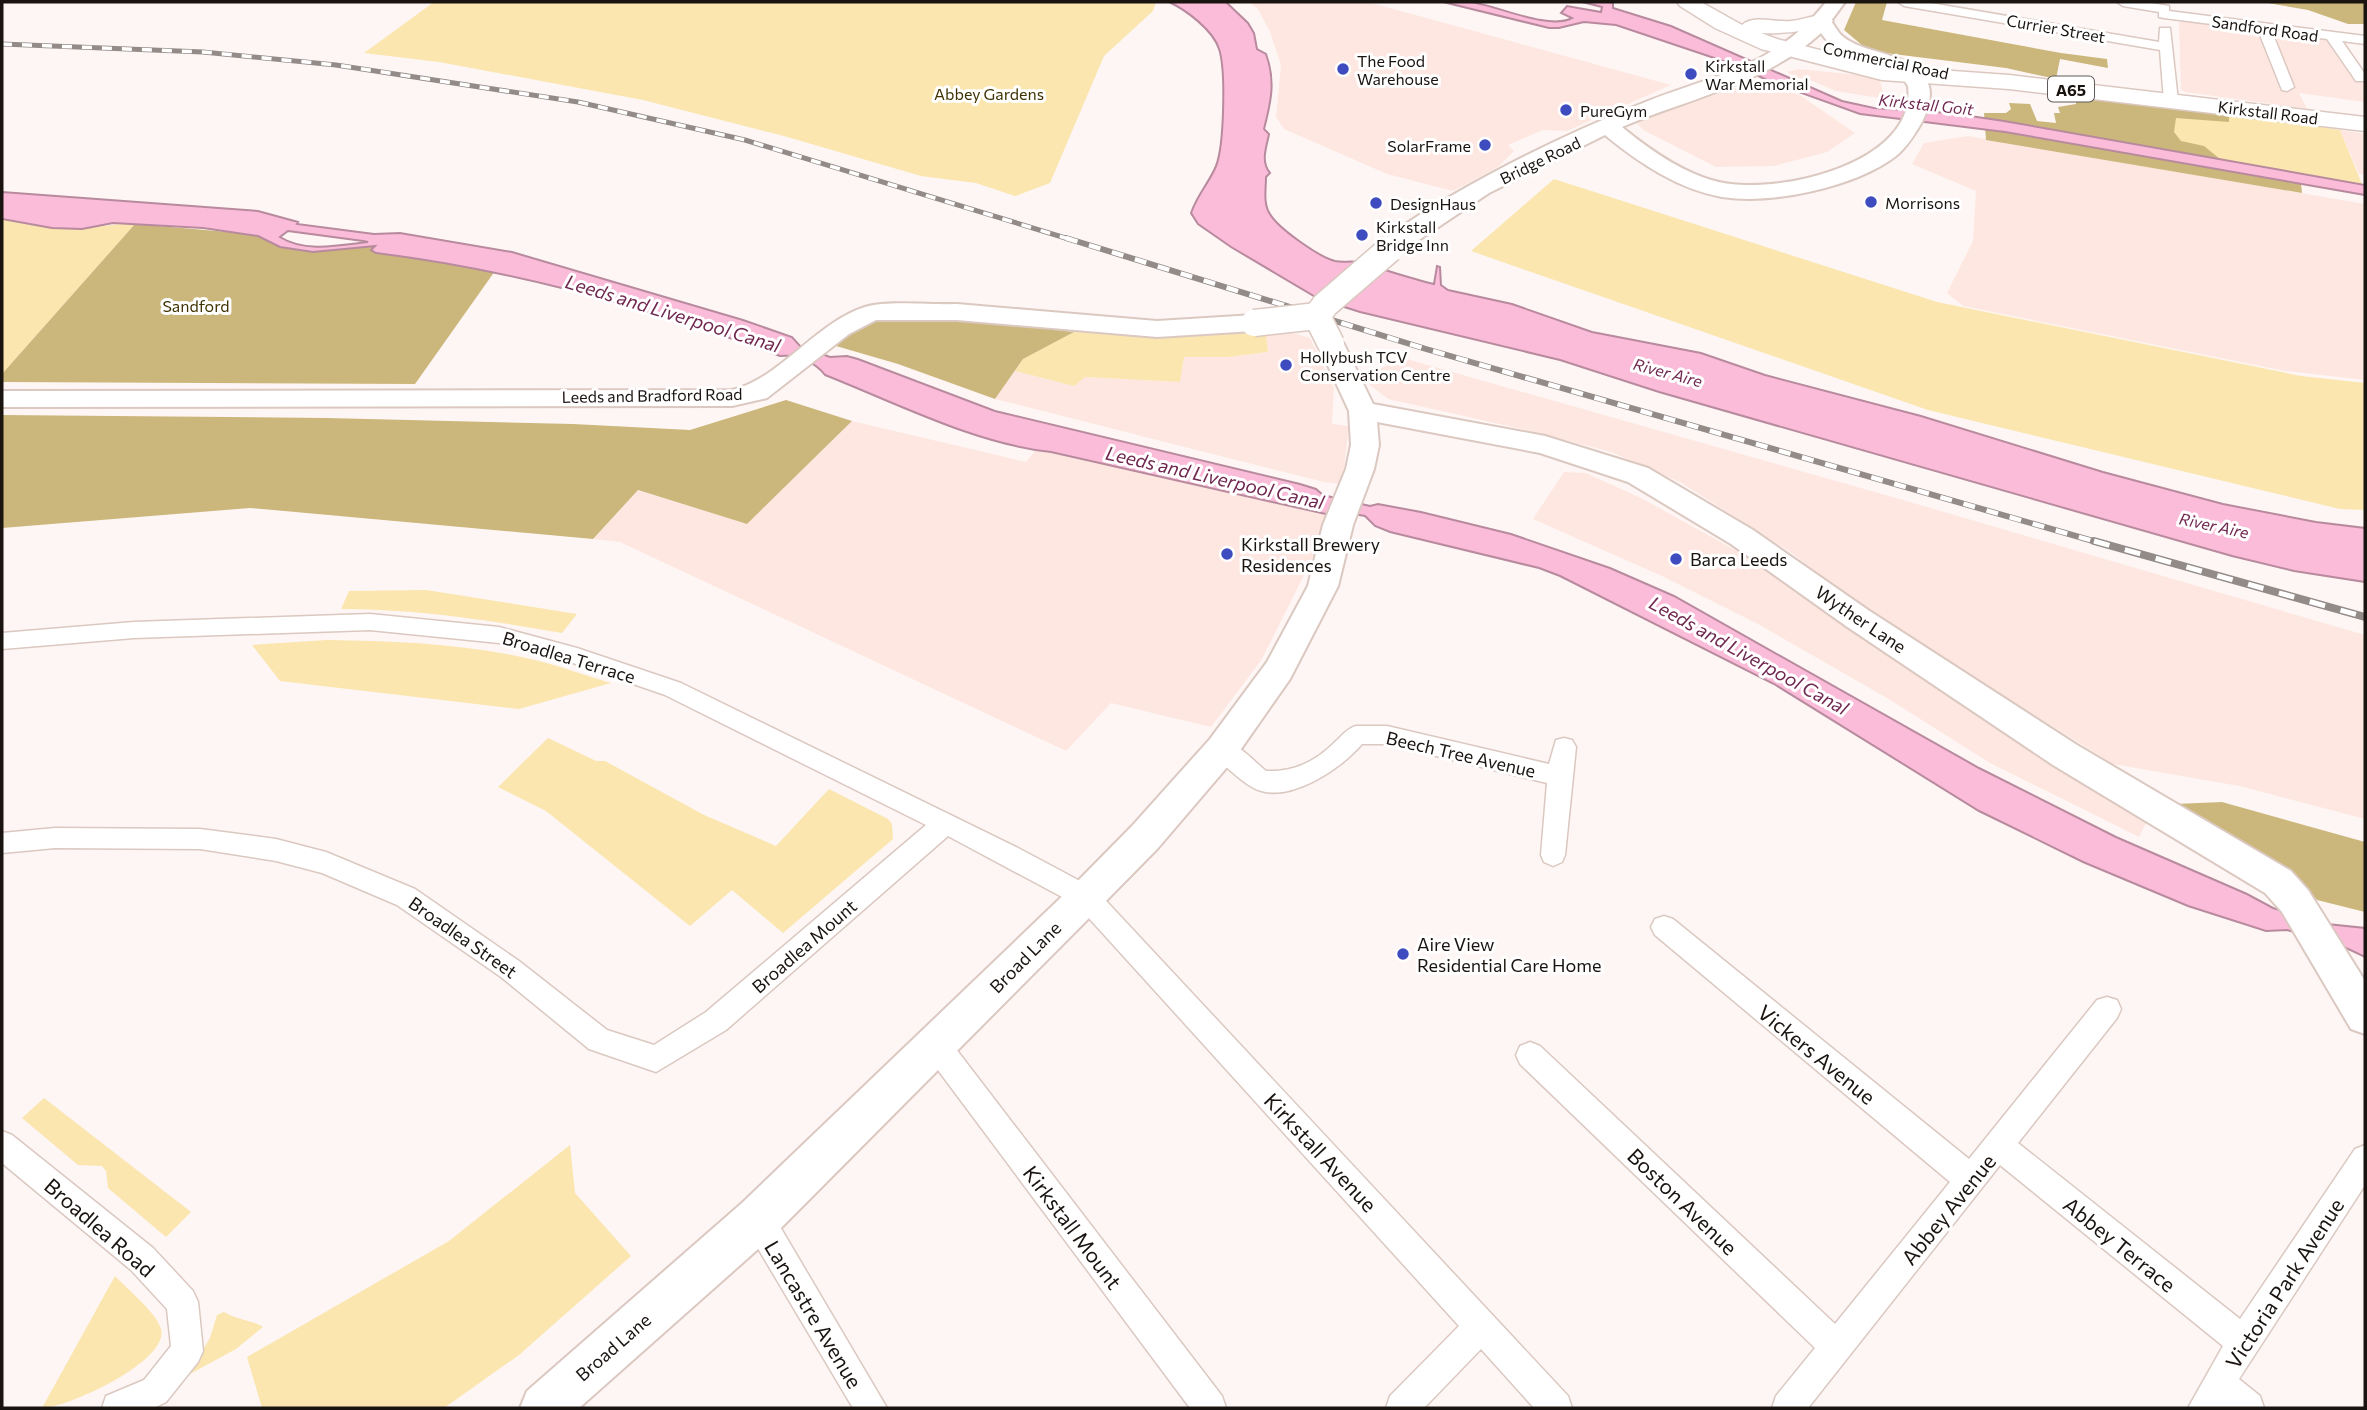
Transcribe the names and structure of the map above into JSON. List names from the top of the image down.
{
  "streets": {
    "main road": ["Commercial Road", "A65", "Kirkstall Road"],
    "street": [
      "Currier Street",
      "Sandford Road",
      "Bridge Road",
      "Leeds and Bradford Road",
      "Wyther Lane",
      "Broadlea Terrace",
      "Beech Tree Avenue",
      "Broadlea Street",
      "Broadlea Mount",
      "Broad Lane",
      "Vickers Avenue",
      "Kirkstall Avenue",
      "Boston Avenue",
      "Abbey Avenue",
      "Broadlea Road",
      "Kirkstall Mount",
      "Abbey Terrace",
      "Victoria Park Avenue",
      "Lancastre Avenue"
    ]
  },
  "crossings": [
    ["Commercial Road", "A65"],
    ["Commercial Road", "Kirkstall Road"],
    ["Commercial Road", "Bridge Road"],
    ["A65", "Bridge Road"],
    ["Bridge Road", "Leeds and Bradford Road"],
    ["Wyther Lane", "Broad Lane"],
    ["Broadlea Terrace", "Broadlea Mount"],
    ["Broadlea Terrace", "Broad Lane"],
    ["Broadlea Terrace", "Kirkstall Avenue"],
    ["Beech Tree Avenue", "Broad Lane"],
    ["Broadlea Street", "Broadlea Mount"],
    ["Broad Lane", "Kirkstall Avenue"],
    ["Broad Lane", "Kirkstall Mount"],
    ["Broad Lane", "Lancastre Avenue"],
    ["Vickers Avenue", "Abbey Avenue"],
    ["Boston Avenue", "Abbey Avenue"],
    ["Abbey Avenue", "Abbey Terrace"],
    ["Abbey Terrace", "Victoria Park Avenue"]
  ],
  "water": ["Kirkstall Goit", "Leeds and Liverpool Canal", "River Aire"],
  "parks": ["Abbey Gardens", "Sandford"],
  "places": [
    "The Food Warehouse",
    "Kirkstall War Memorial",
    "PureGym",
    "SolarFrame",
    "Morrisons",
    "DesignHaus",
    "Kirkstall Bridge Inn",
    "Hollybush TCV Conservation Centre",
    "Kirkstall Brewery Residences",
    "Barca Leeds",
    "Aire View Residential Care Home"
  ]
}
